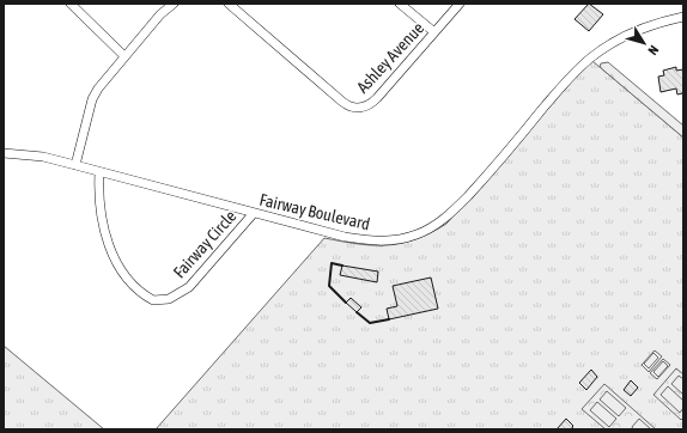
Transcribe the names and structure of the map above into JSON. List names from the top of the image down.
{
  "streets": {
    "street": ["Ashley Avenue", "Fairway Boulevard", "Fairway Circle"]
  },
  "crossings": [
    ["Fairway Boulevard", "Fairway Circle"]
  ],
  "north": "bottom right"
}
